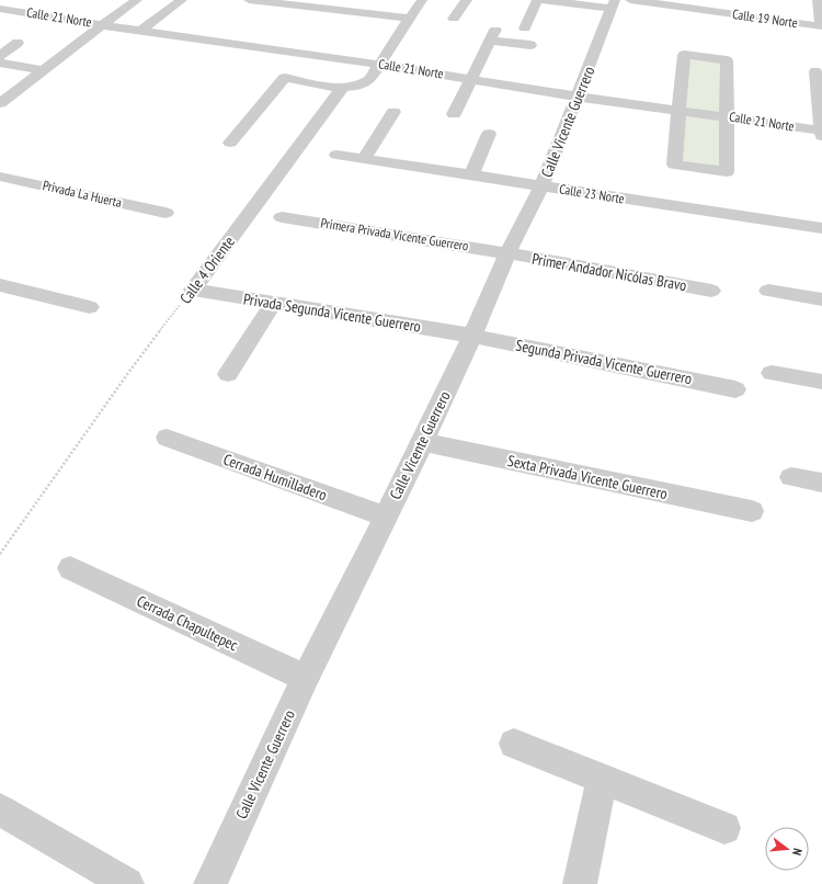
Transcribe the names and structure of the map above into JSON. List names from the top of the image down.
{
  "streets": {
    "street": [
      "Calle 21 Norte",
      "Calle 19 Norte",
      "Calle Vicente Guerrero",
      "Privada La Huerta",
      "Calle 23 Norte",
      "Primera Privada Vicente Guerrero",
      "Calle 4 Oriente",
      "Primer Andador Nicólas Bravo",
      "Privada Segunda Vicente Guerrero",
      "Segunda Privada Vicente Guerrero",
      "Cerrada Humilladero",
      "Sexta Privada Vicente Guerrero",
      "Cerrada Chapultepec"
    ]
  },
  "crossings": [
    ["Calle 21 Norte", "Calle Vicente Guerrero"],
    ["Calle 19 Norte", "Calle Vicente Guerrero"],
    ["Calle Vicente Guerrero", "Calle 23 Norte"],
    ["Calle Vicente Guerrero", "Primera Privada Vicente Guerrero"],
    ["Calle Vicente Guerrero", "Primer Andador Nicólas Bravo"],
    ["Calle Vicente Guerrero", "Privada Segunda Vicente Guerrero"],
    ["Calle Vicente Guerrero", "Segunda Privada Vicente Guerrero"],
    ["Calle Vicente Guerrero", "Cerrada Humilladero"],
    ["Calle Vicente Guerrero", "Sexta Privada Vicente Guerrero"],
    ["Calle Vicente Guerrero", "Cerrada Chapultepec"],
    ["Primera Privada Vicente Guerrero", "Primer Andador Nicólas Bravo"],
    ["Calle 4 Oriente", "Privada Segunda Vicente Guerrero"],
    ["Privada Segunda Vicente Guerrero", "Segunda Privada Vicente Guerrero"]
  ],
  "north": "right"
}
